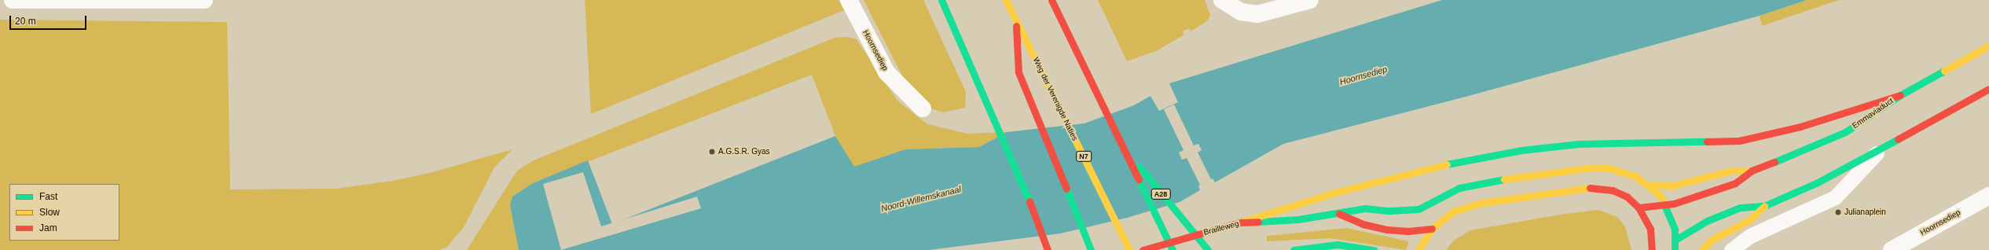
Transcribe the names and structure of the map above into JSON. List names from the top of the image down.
{
  "streets": {
    "main road": [
      "Weg der Verenigde Naties",
      "Emmaviaduct",
      "N7",
      "A28",
      "Brailleweg"
    ],
    "street": ["Hoornsediep"]
  },
  "crossings": [
    ["Weg der Verenigde Naties", "N7"],
    ["Emmaviaduct", "Brailleweg"]
  ],
  "water": ["Hoornsediep", "Noord-Willemskanaal"],
  "places": ["A.G.S.R. Gyas", "Julianaplein"],
  "legend": ["Fast", "Slow", "Jam"],
  "scale_bar": "20 m"
}
